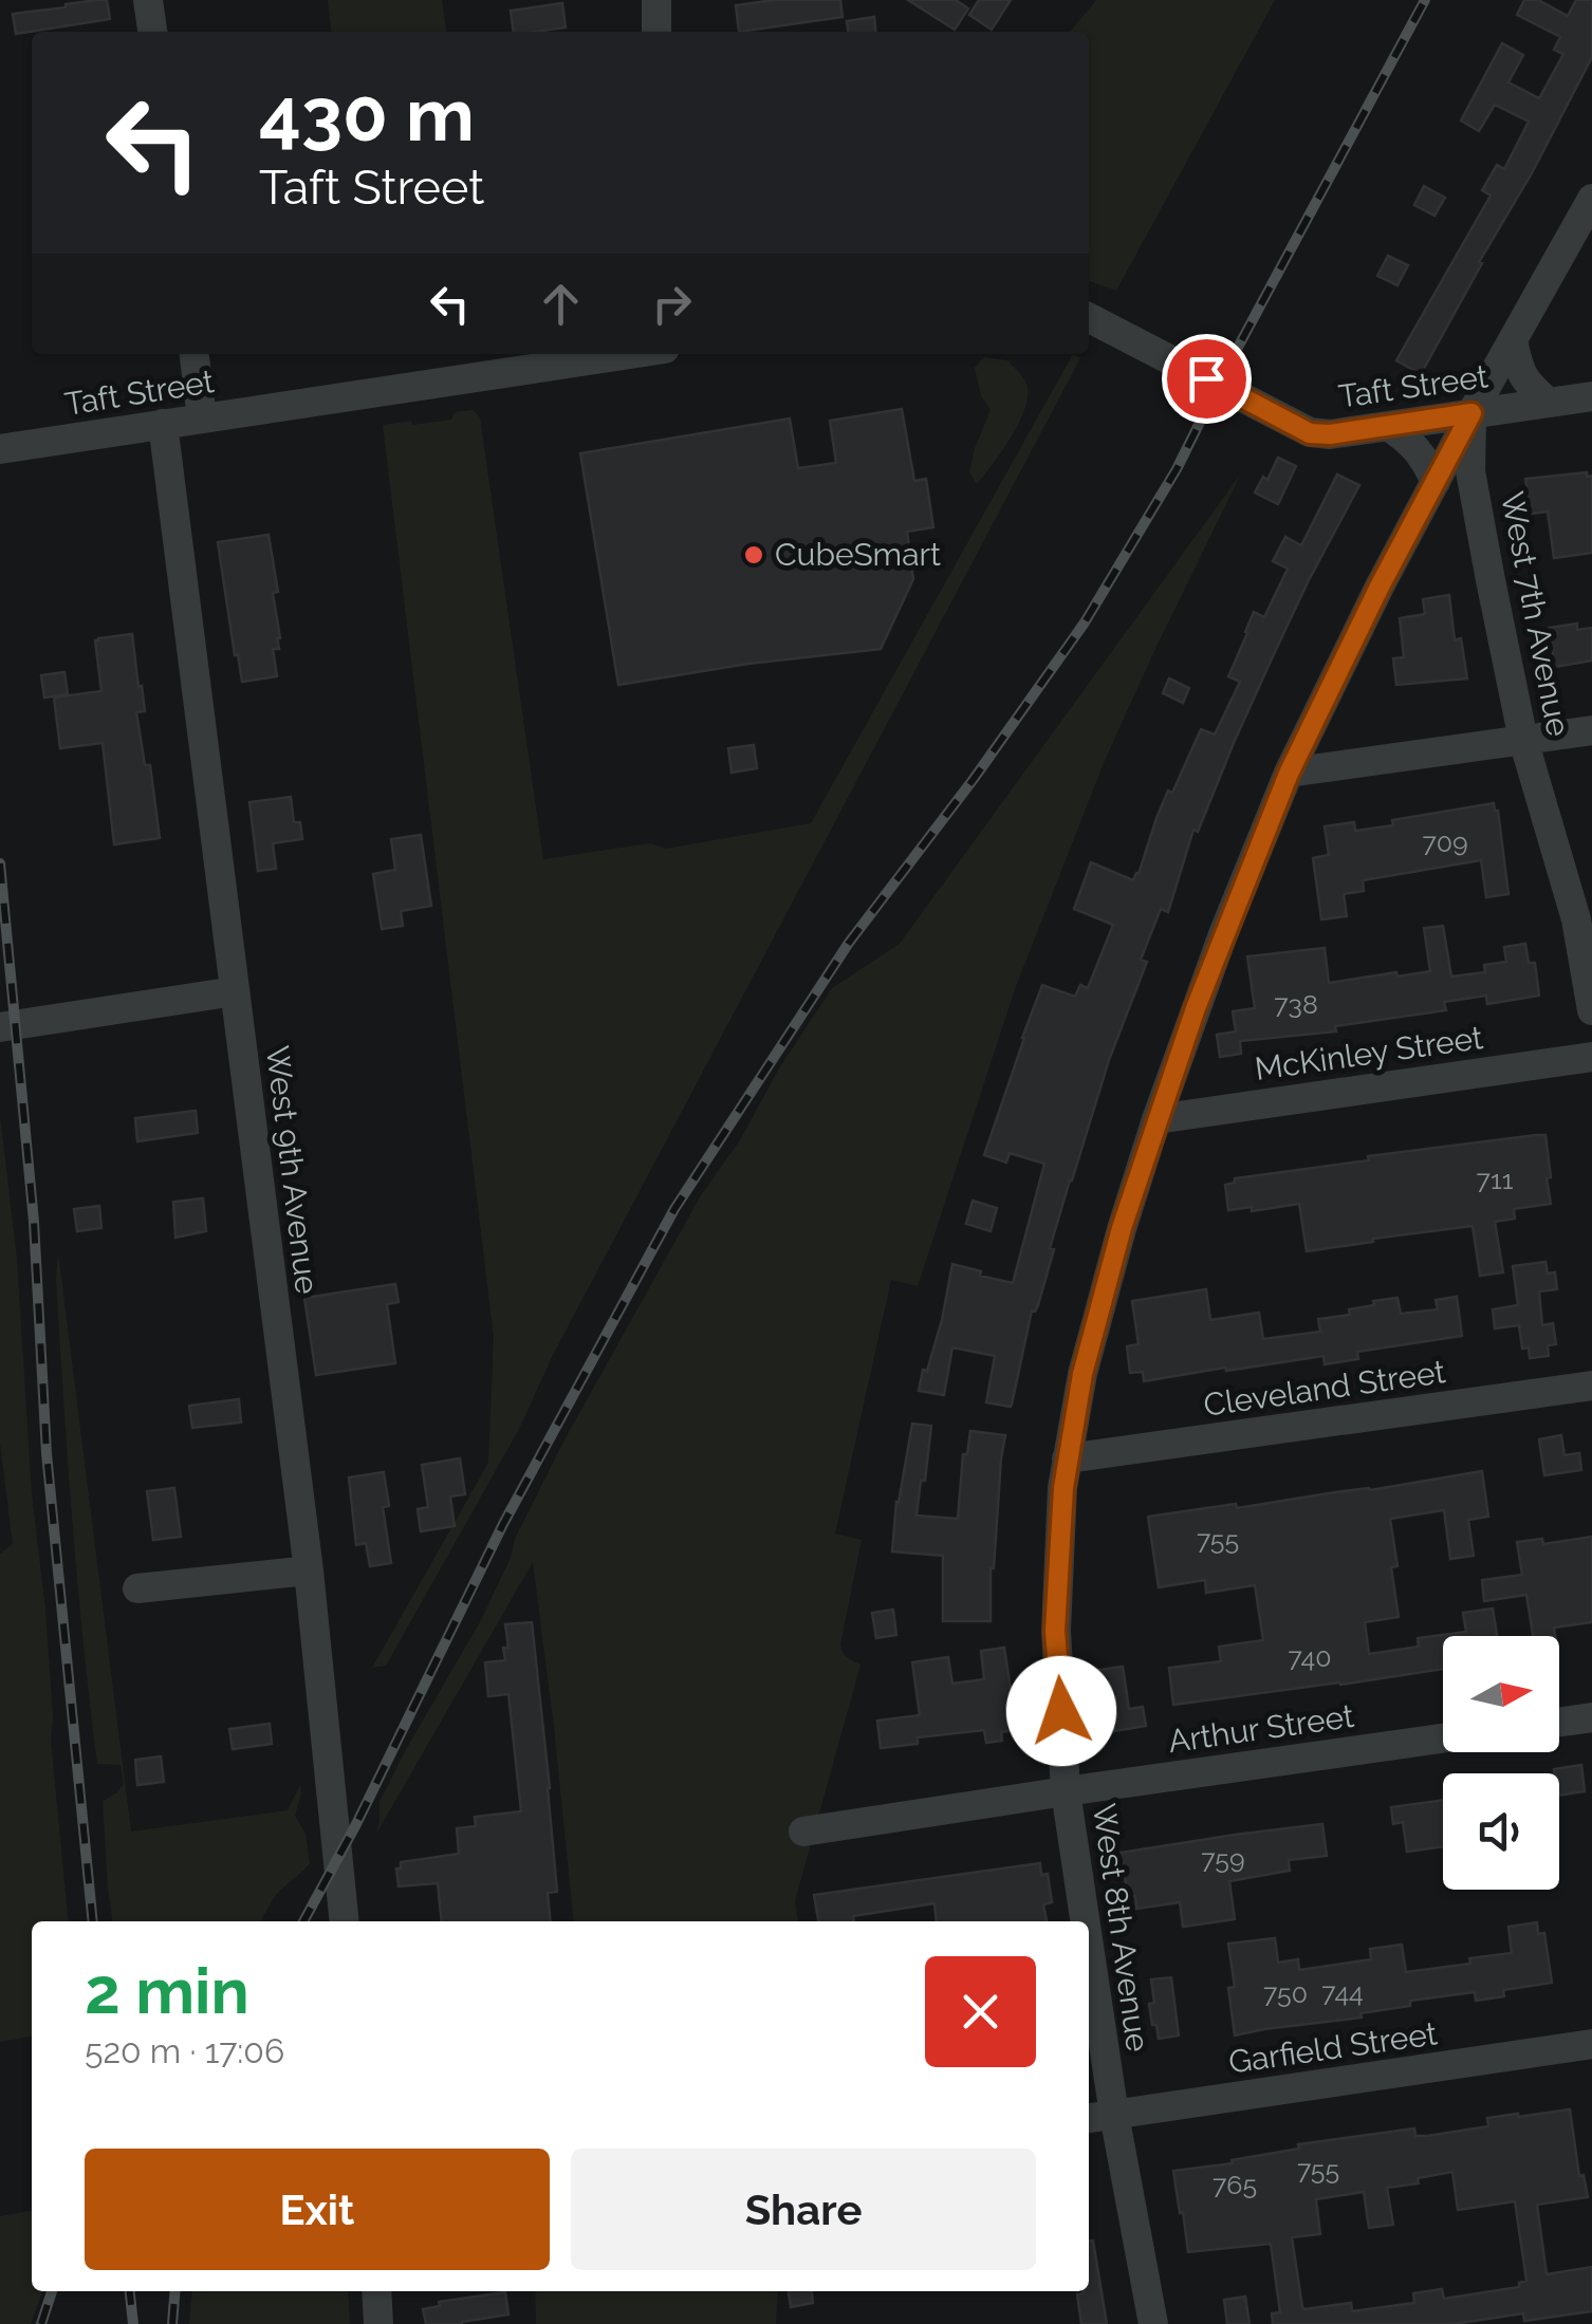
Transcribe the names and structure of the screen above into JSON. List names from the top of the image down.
{
  "streets": {
    "street": [
      "Taft Street",
      "West 7th Avenue",
      "McKinley Street",
      "West 9th Avenue",
      "Cleveland Street",
      "Arthur Street",
      "West 8th Avenue",
      "Garfield Street"
    ]
  },
  "crossings": [
    ["Taft Street", "West 7th Avenue"],
    ["Taft Street", "West 9th Avenue"],
    ["Taft Street", "West 8th Avenue"],
    ["West 7th Avenue", "West 8th Avenue"],
    ["McKinley Street", "West 8th Avenue"],
    ["Cleveland Street", "West 8th Avenue"],
    ["Arthur Street", "West 8th Avenue"],
    ["West 8th Avenue", "Garfield Street"]
  ],
  "places": ["CubeSmart"],
  "house_numbers": [
    "709",
    "738",
    "711",
    "755",
    "740",
    "759",
    "744",
    "750",
    "755",
    "765"
  ],
  "north": "right",
  "page": {
    "turn": ["430 m", "Taft Street"],
    "heading": ["2 min", "520 m · 17:06"],
    "buttons": ["Exit", "Share"]
  }
}
